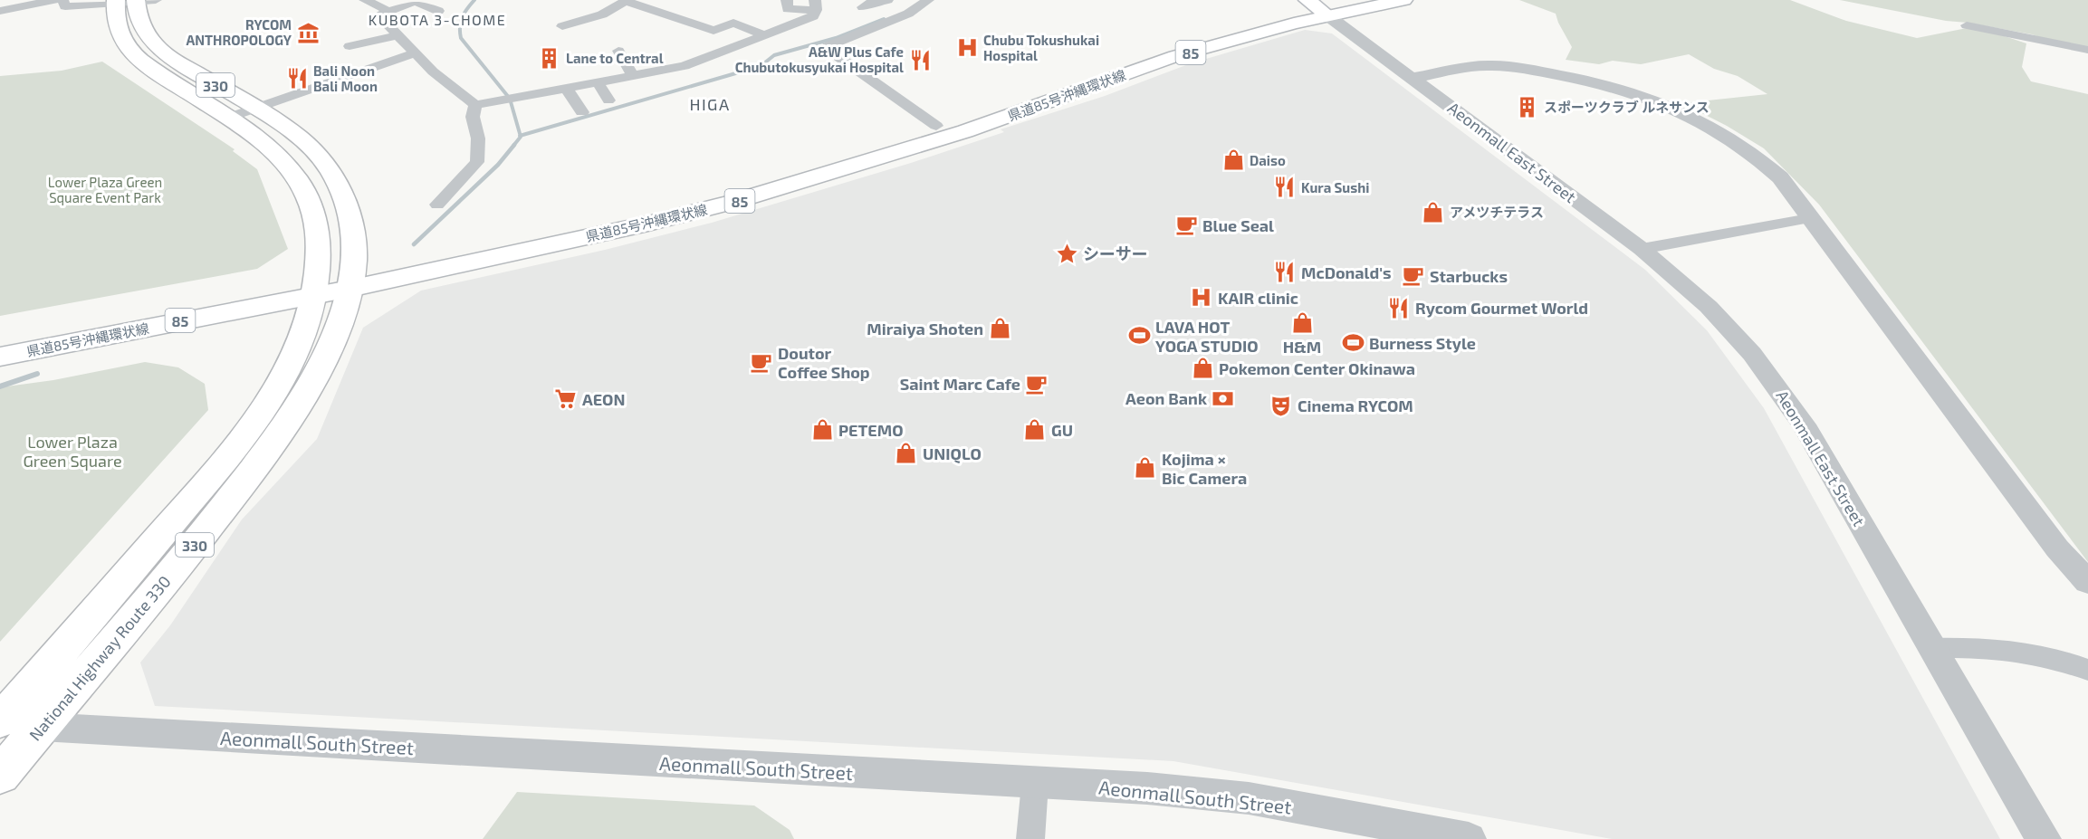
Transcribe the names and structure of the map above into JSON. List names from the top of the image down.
{
  "streets": {
    "main road": [
      "85",
      "330",
      "県道85号沖縄環状線",
      "National Highway Route 330"
    ],
    "street": ["Aeonmall East Street", "Aeonmall South Street"]
  },
  "crossings": [
    ["県道85号沖縄環状線", "Aeonmall East Street"],
    ["県道85号沖縄環状線", "National Highway Route 330"],
    ["National Highway Route 330", "Aeonmall South Street"]
  ],
  "districts": ["KUBOTA 3-CHOME", "HIGA"],
  "parks": ["Lower Plaza Green Square Event Park", "Lower Plaza Green Square"],
  "places": {
    "museum": ["RYCOM ANTHROPOLOGY"],
    "hospital": ["Chubu Tokushukai Hospital", "KAIR clinic"],
    "building": ["Lane to Central", "スポーツクラブ ルネサンス"],
    "restaurant": [
      "A&W Plus Cafe Chubutokusyukai Hospital",
      "Bali Noon Bali Moon",
      "Kura Sushi",
      "McDonald's",
      "Rycom Gourmet World"
    ],
    "shop": [
      "Daiso",
      "アメツチテラス",
      "H&M",
      "Miraiya Shoten",
      "Pokemon Center Okinawa",
      "PETEMO",
      "GU",
      "UNIQLO",
      "Kojima × Bic Camera"
    ],
    "cafe": [
      "Blue Seal",
      "Starbucks",
      "Doutor Coffee Shop",
      "Saint Marc Cafe"
    ],
    "place": ["シーサー"],
    "sports": ["LAVA HOT YOGA STUDIO", "Burness Style"],
    "bank": ["Aeon Bank"],
    "supermarket": ["AEON"],
    "theatre": ["Cinema RYCOM"]
  }
}
